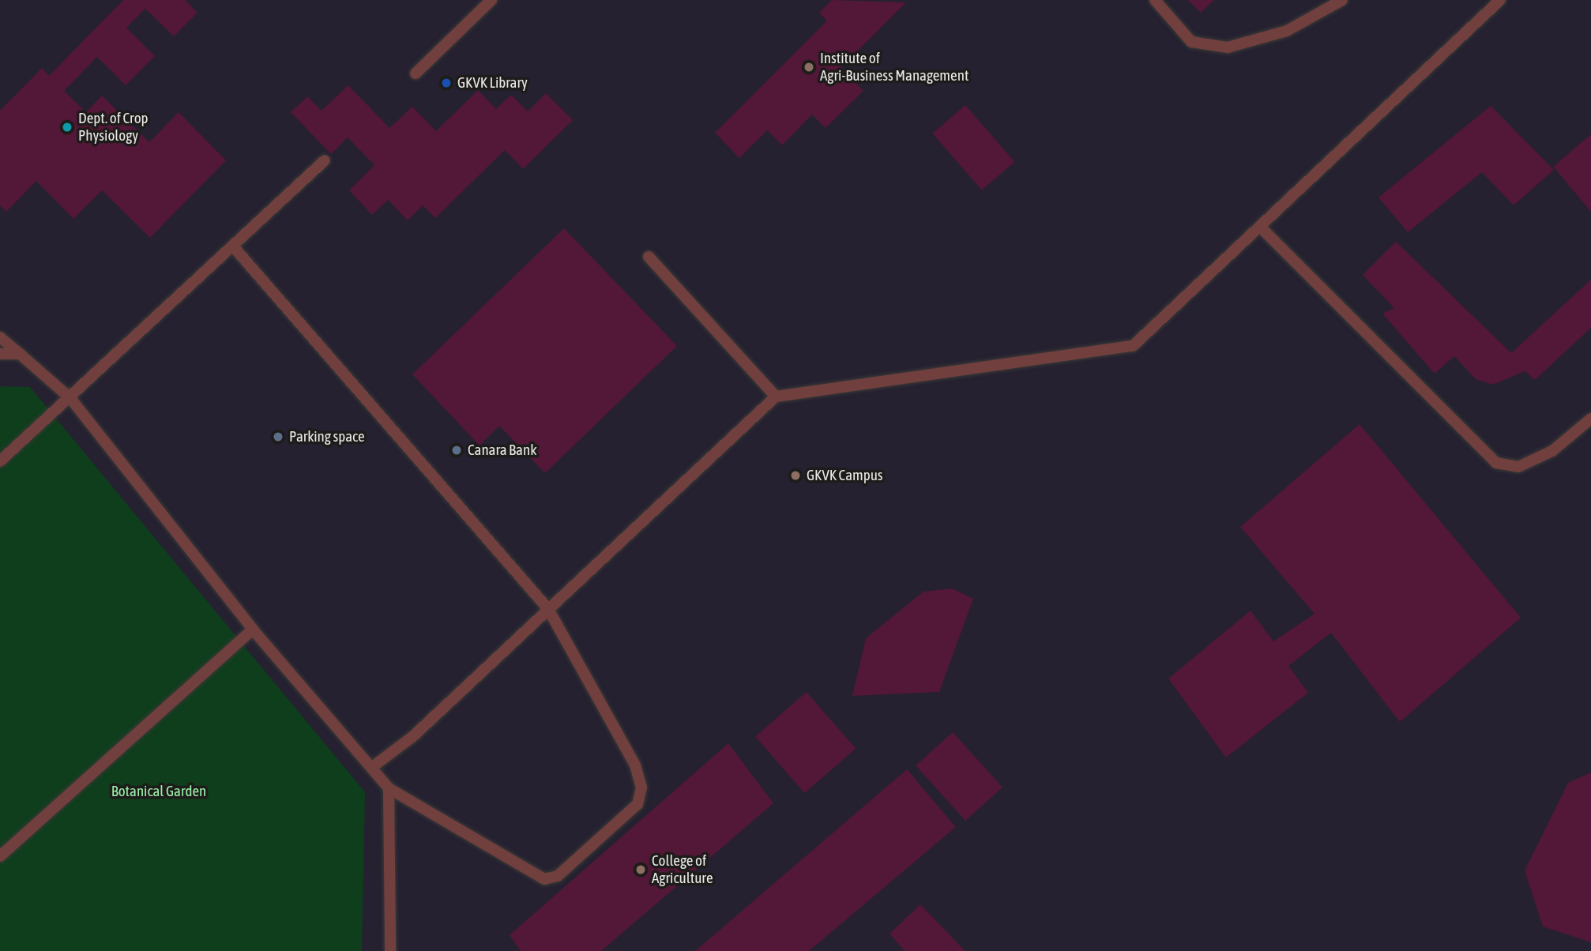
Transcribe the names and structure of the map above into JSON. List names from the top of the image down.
{
  "parks": ["Botanical Garden"],
  "places": [
    "Institute of Agri-Business Management",
    "GKVK Library",
    "Dept. of Crop Physiology",
    "Parking space",
    "Canara Bank",
    "GKVK Campus",
    "College of Agriculture"
  ]
}
